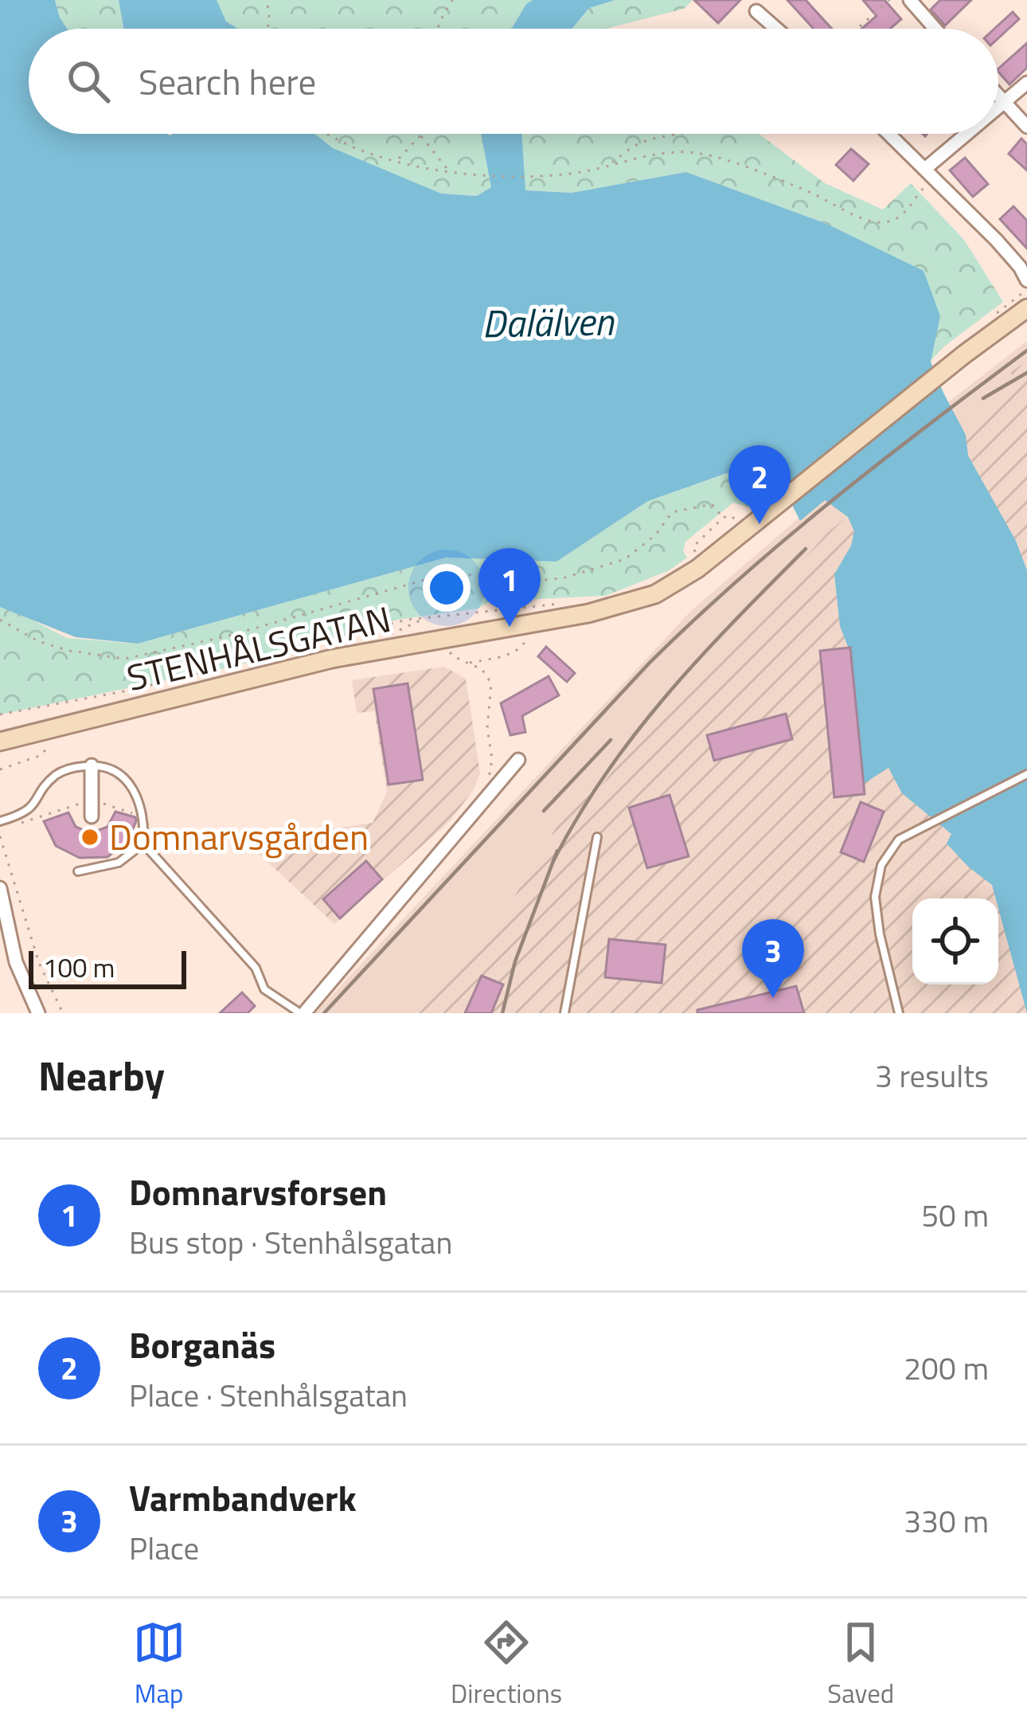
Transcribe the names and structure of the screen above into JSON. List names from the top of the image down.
{
  "streets": {
    "street": ["STENHÅLSGATAN"]
  },
  "water": ["Dalälven"],
  "places": ["Domnarvsgården"],
  "scale_bar": "100 m",
  "page": {
    "search": "Search here",
    "pins": ["2", "1", "3"],
    "scale": "100 m",
    "heading": ["Nearby", "3 results"],
    "list": [
      {
        "mark": "1",
        "name": "Domnarvsforsen",
        "note": "Bus stop · Stenhålsgatan",
        "value": "50 m"
      },
      {
        "mark": "2",
        "name": "Borganäs",
        "note": "Place · Stenhålsgatan",
        "value": "200 m"
      },
      {
        "mark": "3",
        "name": "Varmbandverk",
        "note": "Place",
        "value": "330 m"
      }
    ],
    "nav": ["Map", "Directions", "Saved"]
  }
}
